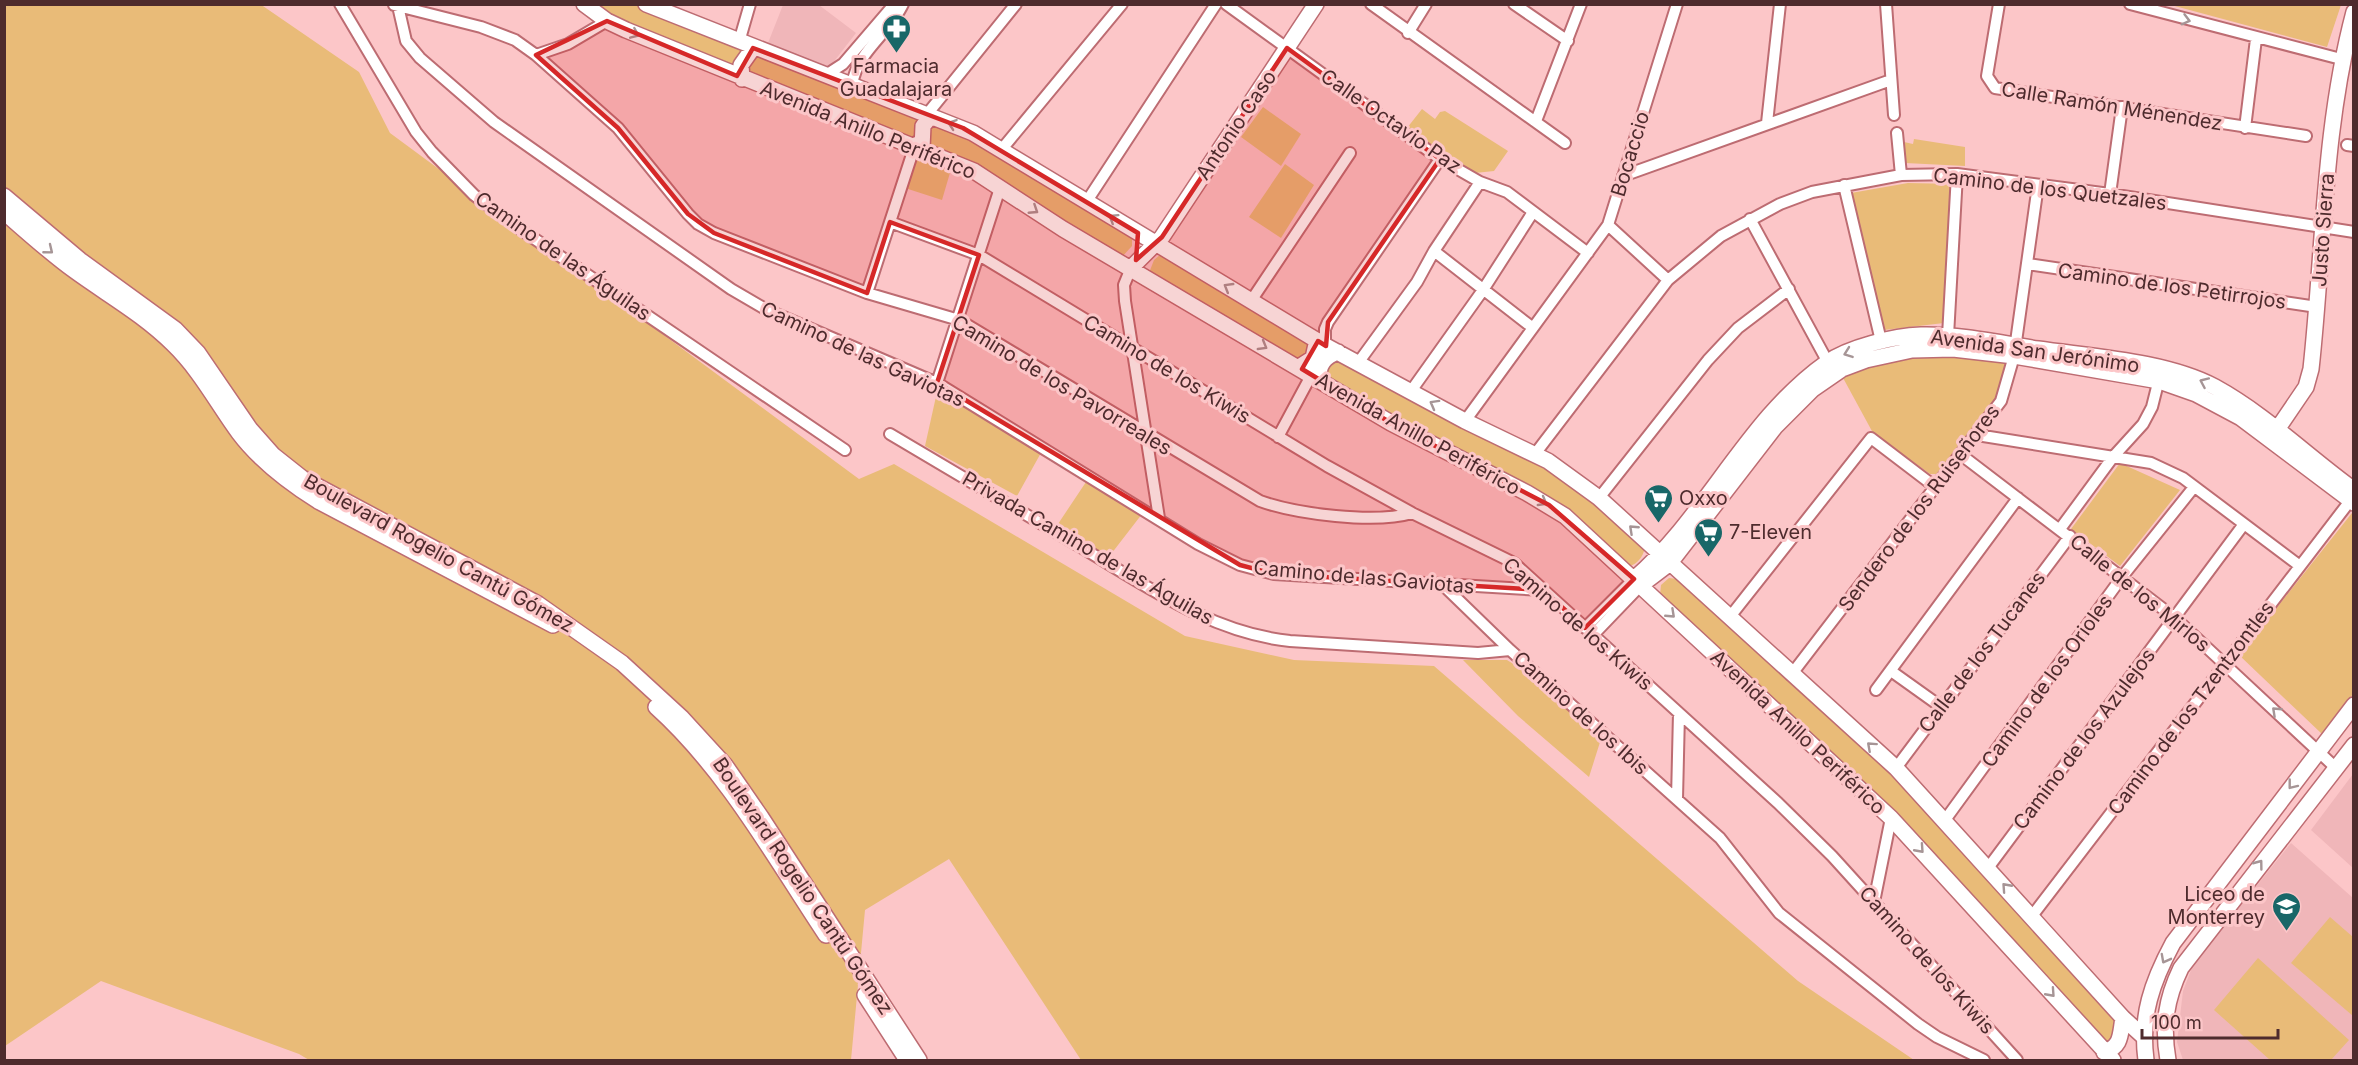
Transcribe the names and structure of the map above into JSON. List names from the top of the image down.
{
  "streets": {
    "street": [
      "Calle Ramón Ménendez",
      "Calle Octavio Paz",
      "Antonio Caso",
      "Avenida Anillo Periférico",
      "Bocaccio",
      "Camino de los Quetzales",
      "Justo Sierra",
      "Camino de las Águilas",
      "Camino de los Petirrojos",
      "Avenida San Jerónimo",
      "Camino de las Gaviotas",
      "Camino de los Kiwis",
      "Camino de los Pavorreales",
      "Sendero de los Ruiseñores",
      "Privada Camino de las Águilas",
      "Boulevard Rogelio Cantú Gómez",
      "Calle de los Mirlos",
      "Calle de los Tucanes",
      "Camino de los Orioles",
      "Camino de los Tzentzontles",
      "Camino de los Ibis",
      "Camino de los Azulejos"
    ]
  },
  "crossings": [
    ["Calle Octavio Paz", "Antonio Caso"],
    ["Calle Octavio Paz", "Bocaccio"],
    ["Antonio Caso", "Avenida Anillo Periférico"],
    ["Avenida Anillo Periférico", "Bocaccio"],
    ["Avenida Anillo Periférico", "Camino de los Quetzales"],
    ["Avenida Anillo Periférico", "Avenida San Jerónimo"],
    ["Avenida Anillo Periférico", "Sendero de los Ruiseñores"],
    ["Avenida Anillo Periférico", "Calle de los Tucanes"],
    ["Avenida Anillo Periférico", "Camino de los Orioles"],
    ["Avenida Anillo Periférico", "Camino de los Tzentzontles"],
    ["Avenida Anillo Periférico", "Camino de los Azulejos"],
    ["Camino de los Quetzales", "Justo Sierra"],
    ["Camino de los Quetzales", "Sendero de los Ruiseñores"],
    ["Justo Sierra", "Camino de los Petirrojos"],
    ["Justo Sierra", "Avenida San Jerónimo"],
    ["Camino de los Petirrojos", "Sendero de los Ruiseñores"],
    ["Avenida San Jerónimo", "Camino de los Kiwis"],
    ["Avenida San Jerónimo", "Sendero de los Ruiseñores"],
    ["Avenida San Jerónimo", "Camino de los Tzentzontles"],
    ["Camino de las Gaviotas", "Camino de los Kiwis"],
    ["Camino de las Gaviotas", "Camino de los Pavorreales"],
    ["Camino de las Gaviotas", "Camino de los Ibis"],
    ["Camino de los Kiwis", "Camino de los Pavorreales"],
    ["Camino de los Kiwis", "Camino de los Ibis"],
    ["Sendero de los Ruiseñores", "Calle de los Mirlos"],
    ["Privada Camino de las Águilas", "Camino de los Ibis"],
    ["Calle de los Mirlos", "Calle de los Tucanes"],
    ["Calle de los Mirlos", "Camino de los Orioles"],
    ["Calle de los Mirlos", "Camino de los Tzentzontles"],
    ["Calle de los Mirlos", "Camino de los Azulejos"]
  ],
  "places": {
    "pharmacy": ["Farmacia Guadalajara"],
    "supermarket": ["Oxxo", "7-Eleven"],
    "school or university": ["Liceo de Monterrey"]
  },
  "scale_bar": "100 m"
}
